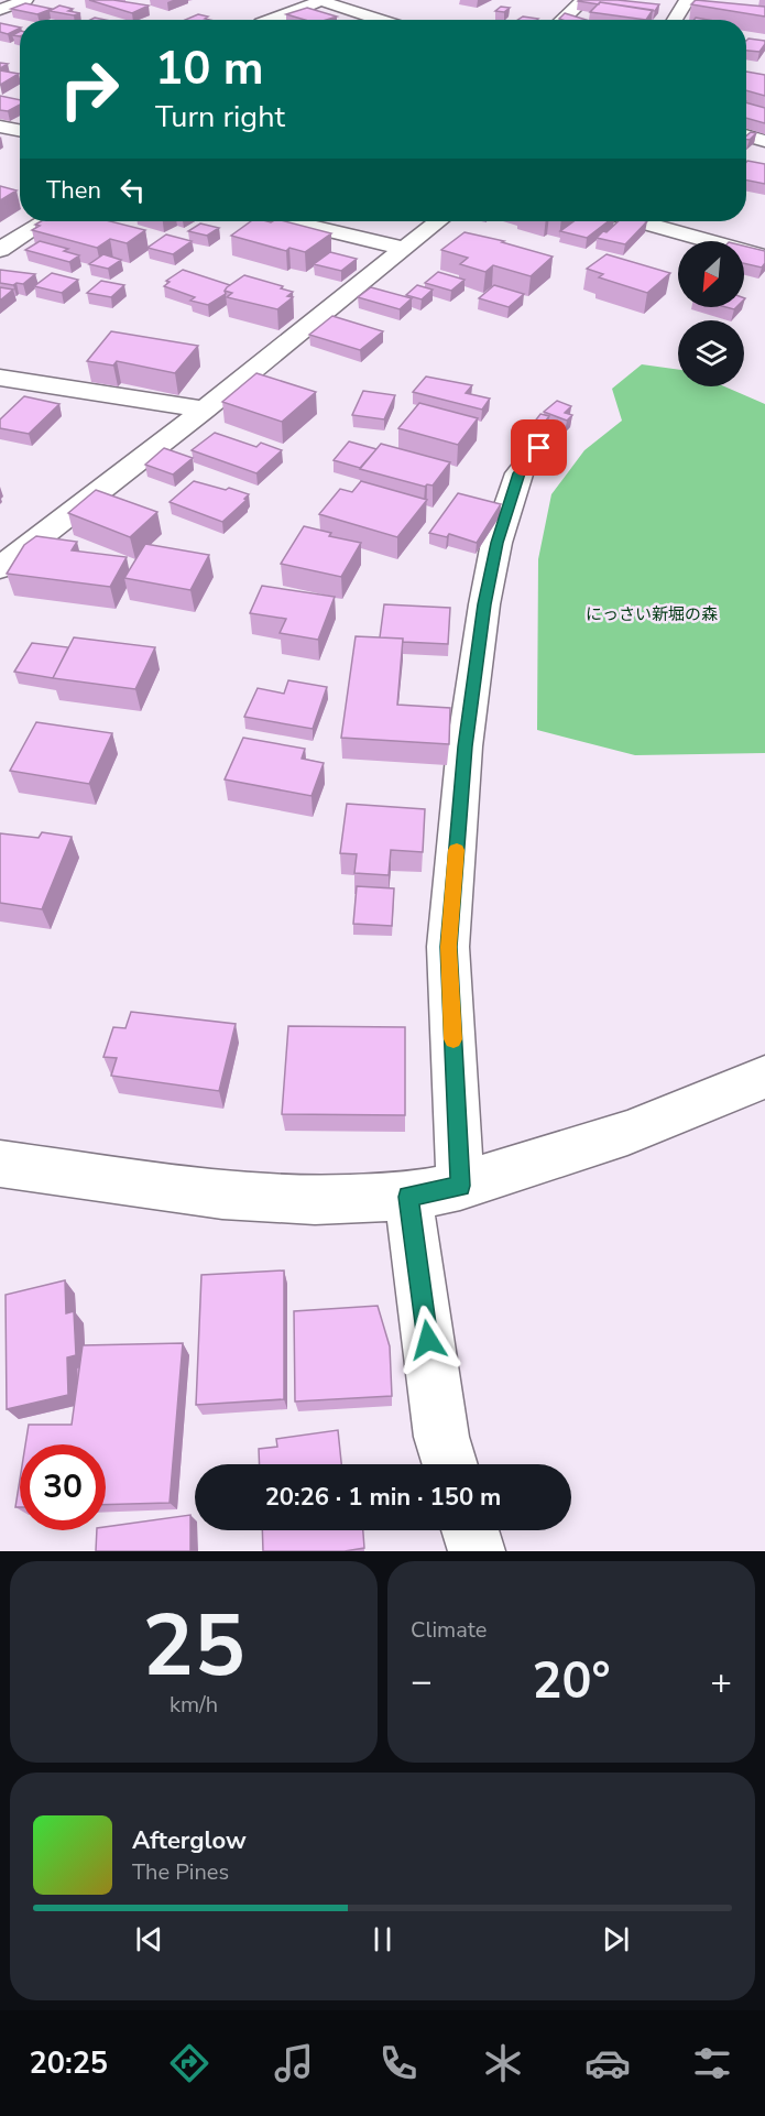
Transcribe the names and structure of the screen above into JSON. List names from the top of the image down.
{
  "parks": ["にっさい新堀の森"],
  "north": "bottom left",
  "page": {
    "turn": ["10 m", "Turn right"],
    "then": "Then",
    "limit": "30",
    "trip": "20:26 · 1 min · 150 m",
    "tile": [
      ["25", "km/h"],
      "Climate"
    ],
    "heat": ["−", "20°", "+"],
    "song": ["Afterglow", "The Pines"],
    "tabs": "20:25"
  }
}
